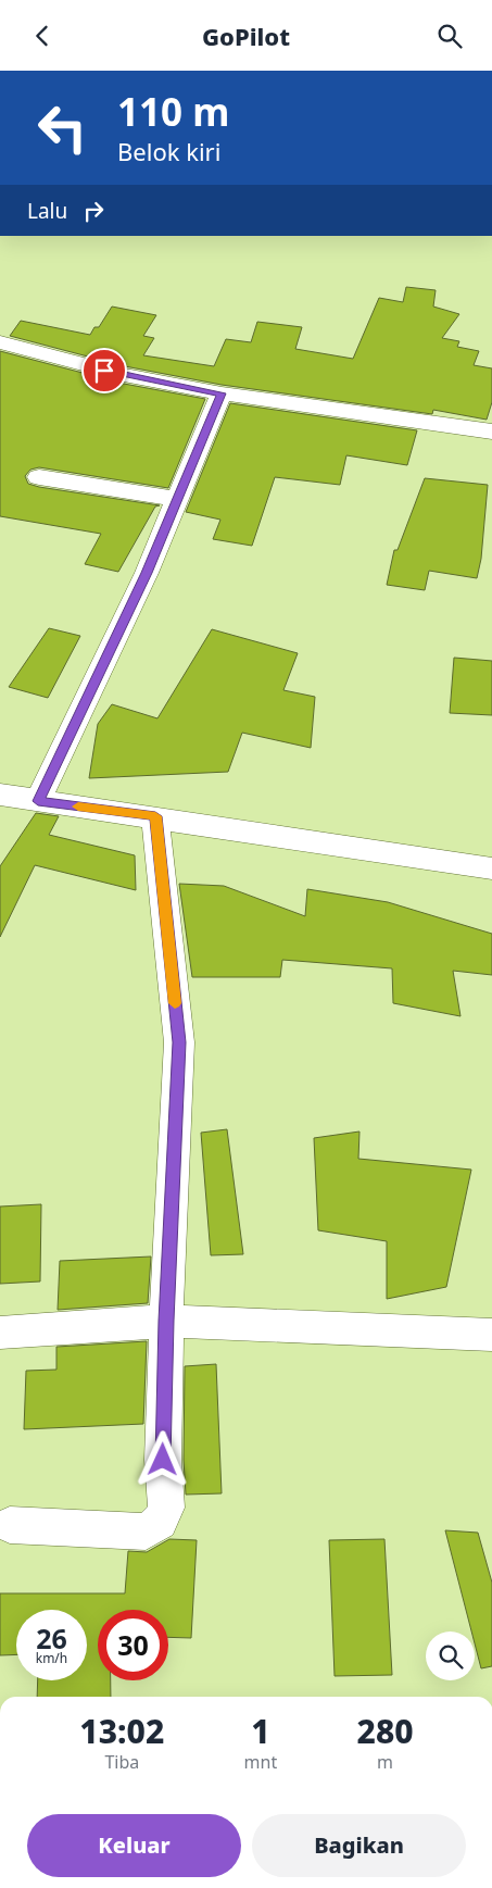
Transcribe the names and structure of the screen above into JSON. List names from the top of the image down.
{
  "page": {
    "header": "GoPilot",
    "turn": ["110 m", "Belok kiri"],
    "then": "Lalu",
    "speed": "26 km/h",
    "limit": "30",
    "eta": [
      "13:02",
      "Tiba",
      "1",
      "mnt",
      "280",
      "m"
    ],
    "buttons": ["Keluar", "Bagikan"]
  }
}
